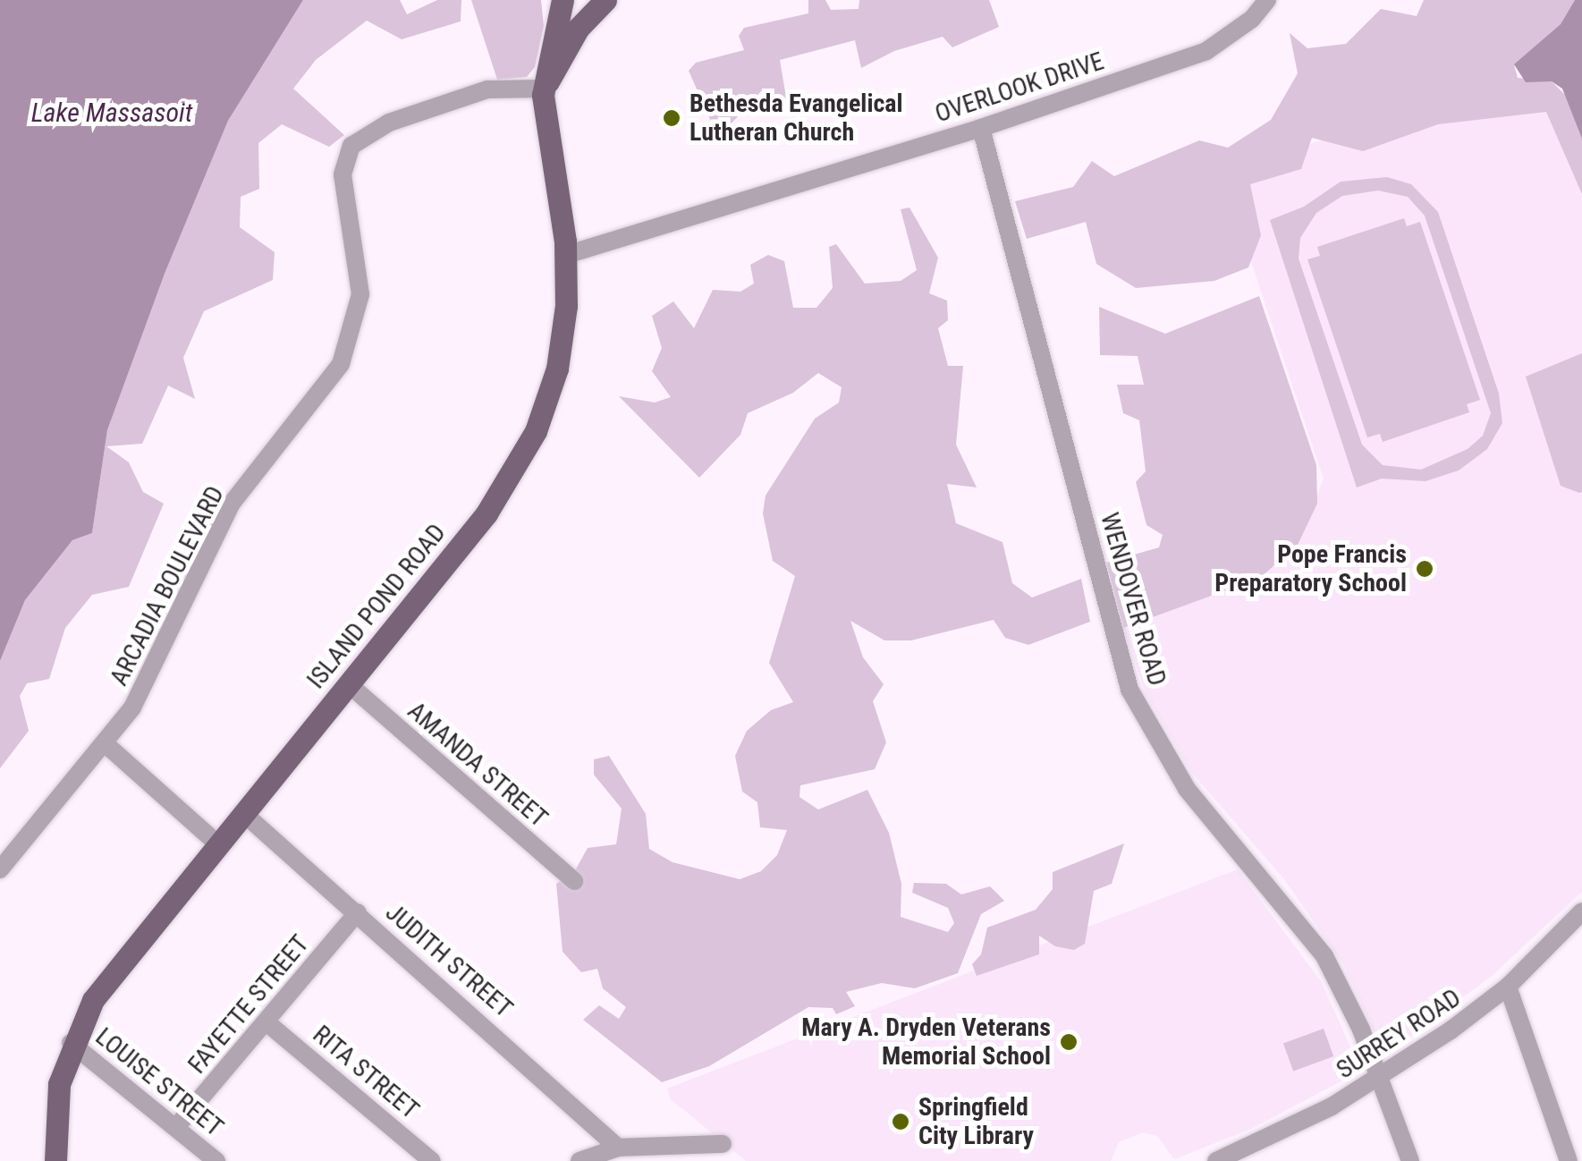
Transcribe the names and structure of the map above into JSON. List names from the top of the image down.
{
  "streets": {
    "main road": ["ISLAND POND ROAD"],
    "street": [
      "OVERLOOK DRIVE",
      "ARCADIA BOULEVARD",
      "WENDOVER ROAD",
      "AMANDA STREET",
      "JUDITH STREET",
      "FAYETTE STREET",
      "SURREY ROAD",
      "RITA STREET",
      "LOUISE STREET"
    ]
  },
  "crossings": [
    ["OVERLOOK DRIVE", "WENDOVER ROAD"],
    ["OVERLOOK DRIVE", "ISLAND POND ROAD"],
    ["ARCADIA BOULEVARD", "ISLAND POND ROAD"],
    ["WENDOVER ROAD", "SURREY ROAD"],
    ["ISLAND POND ROAD", "AMANDA STREET"],
    ["ISLAND POND ROAD", "JUDITH STREET"],
    ["ISLAND POND ROAD", "LOUISE STREET"],
    ["JUDITH STREET", "FAYETTE STREET"],
    ["FAYETTE STREET", "RITA STREET"],
    ["FAYETTE STREET", "LOUISE STREET"]
  ],
  "water": ["Lake Massasoit"],
  "places": [
    "Bethesda Evangelical Lutheran Church",
    "Pope Francis Preparatory School",
    "Mary A. Dryden Veterans Memorial School",
    "Springfield City Library"
  ]
}
